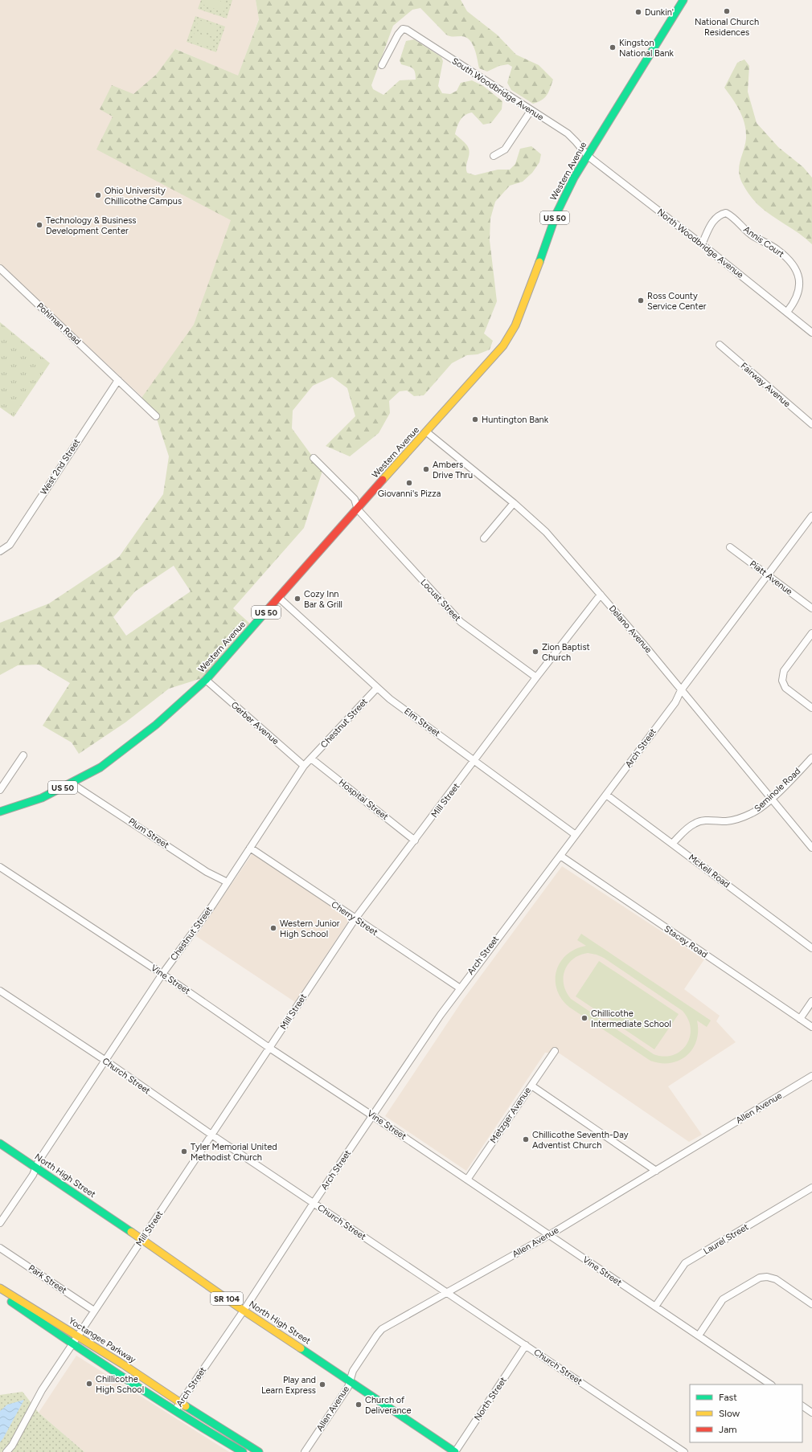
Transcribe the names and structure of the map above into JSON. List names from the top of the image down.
{
  "streets": {
    "main road": [
      "Western Avenue",
      "US 50",
      "North High Street",
      "SR 104",
      "Yoctangee Parkway"
    ],
    "street": [
      "South Woodbridge Avenue",
      "Annis Court",
      "North Woodbridge Avenue",
      "Pohlman Road",
      "Fairway Avenue",
      "West 2nd Street",
      "Piatt Avenue",
      "Locust Street",
      "Delano Avenue",
      "Elm Street",
      "Gerber Avenue",
      "Chestnut Street",
      "Arch Street",
      "Seminole Road",
      "Hospital Street",
      "Mill Street",
      "Plum Street",
      "McKell Road",
      "Cherry Street",
      "Stacey Road",
      "Vine Street",
      "Church Street",
      "Allen Avenue",
      "Metzger Avenue",
      "Laurel Street",
      "Park Street",
      "North Street"
    ]
  },
  "crossings": [
    ["South Woodbridge Avenue", "Western Avenue"],
    ["South Woodbridge Avenue", "North Woodbridge Avenue"],
    ["Western Avenue", "North Woodbridge Avenue"],
    ["Western Avenue", "Locust Street"],
    ["Western Avenue", "Delano Avenue"],
    ["Western Avenue", "Elm Street"],
    ["Western Avenue", "Gerber Avenue"],
    ["Western Avenue", "Plum Street"],
    ["Annis Court", "North Woodbridge Avenue"],
    ["Pohlman Road", "West 2nd Street"],
    ["Piatt Avenue", "Arch Street"],
    ["Locust Street", "Mill Street"],
    ["Delano Avenue", "Arch Street"],
    ["Delano Avenue", "Seminole Road"],
    ["Delano Avenue", "Mill Street"],
    ["Elm Street", "Chestnut Street"],
    ["Elm Street", "Arch Street"],
    ["Elm Street", "Mill Street"],
    ["Gerber Avenue", "Chestnut Street"],
    ["Chestnut Street", "Hospital Street"],
    ["Chestnut Street", "Plum Street"],
    ["Chestnut Street", "Cherry Street"],
    ["Chestnut Street", "Vine Street"],
    ["Chestnut Street", "Church Street"],
    ["Chestnut Street", "North High Street"],
    ["Arch Street", "McKell Road"],
    ["Arch Street", "Cherry Street"],
    ["Arch Street", "Stacey Road"],
    ["Arch Street", "Vine Street"],
    ["Arch Street", "Church Street"],
    ["Arch Street", "North High Street"],
    ["Arch Street", "Yoctangee Parkway"],
    ["Seminole Road", "McKell Road"],
    ["Hospital Street", "Mill Street"],
    ["Mill Street", "Cherry Street"],
    ["Mill Street", "Vine Street"],
    ["Mill Street", "Church Street"],
    ["Mill Street", "North High Street"],
    ["Mill Street", "Park Street"],
    ["Mill Street", "Yoctangee Parkway"],
    ["Vine Street", "Allen Avenue"],
    ["Vine Street", "Metzger Avenue"],
    ["Vine Street", "Laurel Street"],
    ["Church Street", "Allen Avenue"],
    ["Church Street", "North Street"],
    ["Allen Avenue", "North High Street"],
    ["North High Street", "North Street"]
  ],
  "places": [
    "National Church Residences",
    "Dunkin'",
    "Kingston National Bank",
    "Ohio University Chillicothe Campus",
    "Technology & Business Development Center",
    "Ross County Service Center",
    "Huntington Bank",
    "Ambers Drive Thru",
    "Giovanni's Pizza",
    "Cozy Inn Bar & Grill",
    "Zion Baptist Church",
    "Western Junior High School",
    "Chillicothe Intermediate School",
    "Chillicothe Seventh-Day Adventist Church",
    "Tyler Memorial United Methodist Church",
    "Chillicothe High School",
    "Play and Learn Express",
    "Church of Deliverance"
  ],
  "legend": ["Fast", "Slow", "Jam"]
}
